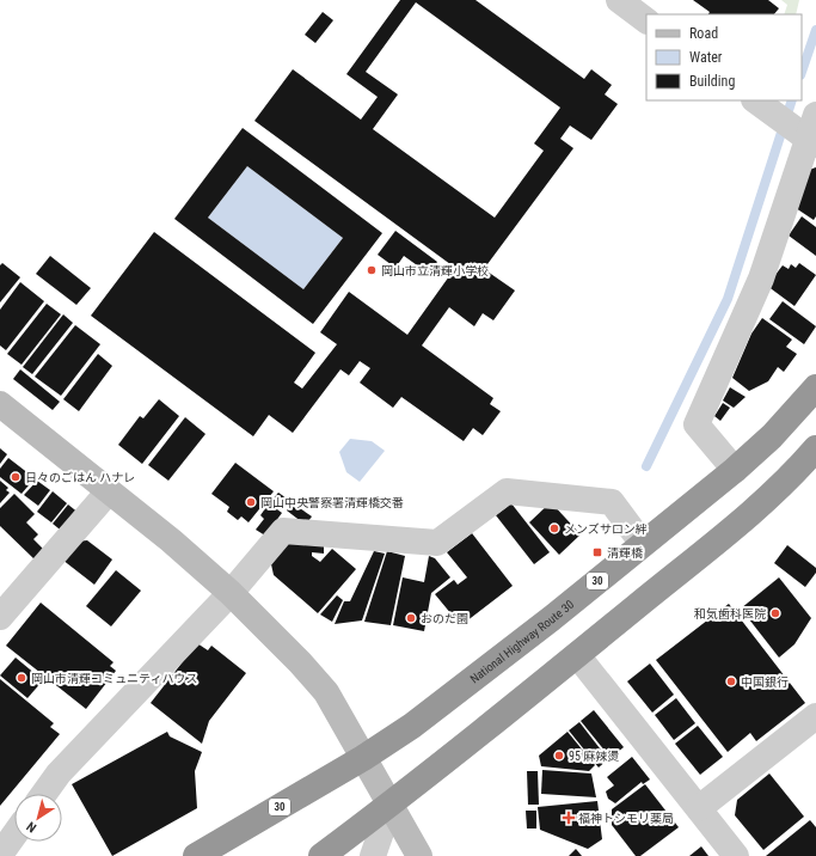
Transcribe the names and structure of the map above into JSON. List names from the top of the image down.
{
  "streets": {
    "highway": ["30", "National Highway Route 30"]
  },
  "places": {
    "other": [
      "岡山市立清輝小学校",
      "日々のごはん ハナレ",
      "岡山中央警察署清輝橋交番",
      "メンズサロン絆",
      "和気歯科医院",
      "おのだ園",
      "岡山市清輝コミュニティハウス",
      "中国銀行",
      "95 麻辣燙"
    ],
    "transit": ["清輝橋"],
    "health": ["福神トシモリ薬局"]
  },
  "legend": ["Road", "Water", "Building"],
  "north": "bottom left"
}
